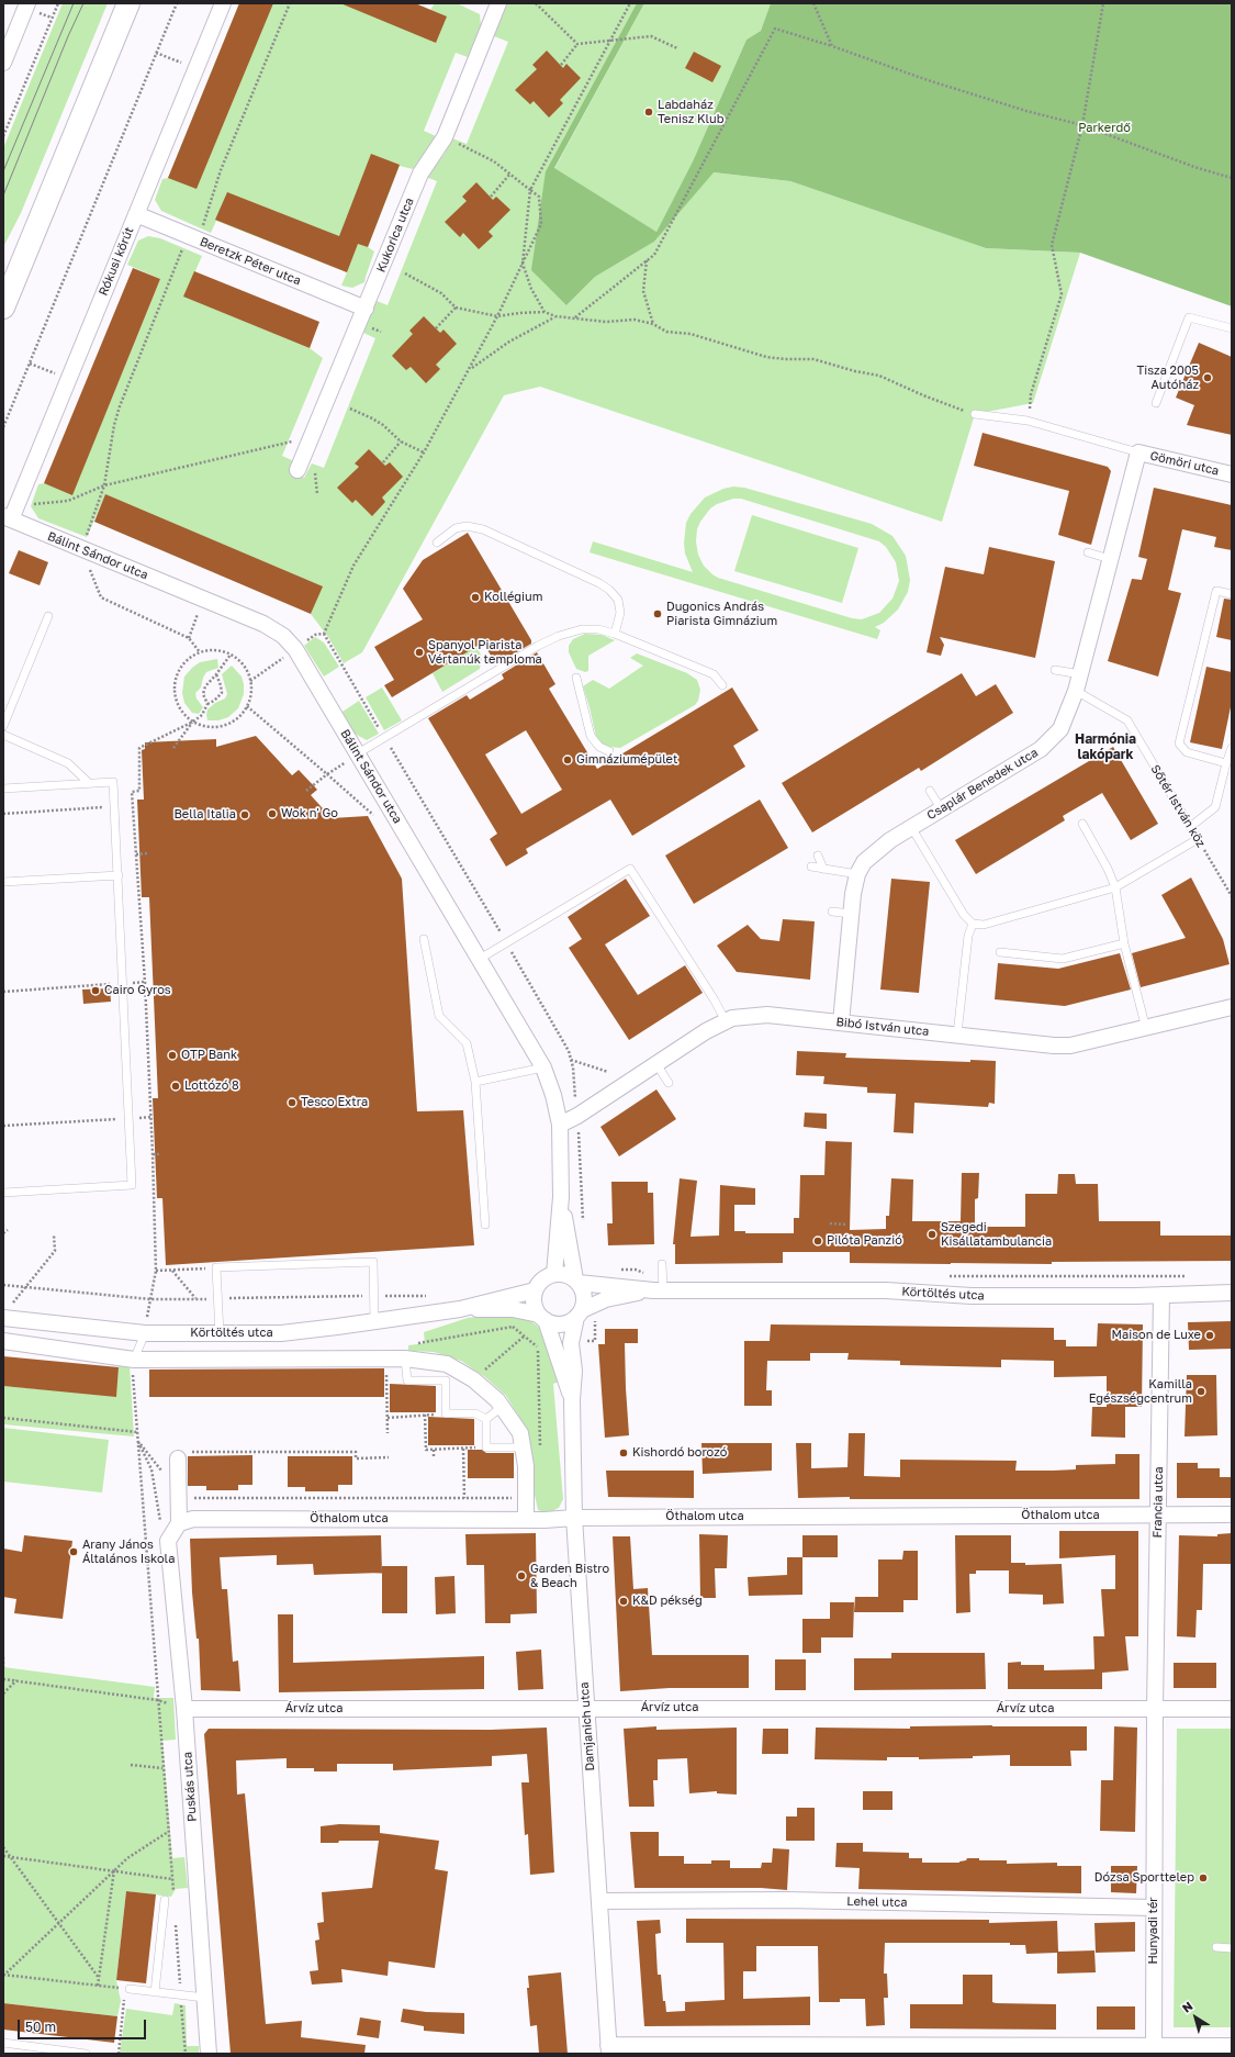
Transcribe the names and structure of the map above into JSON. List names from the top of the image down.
{
  "streets": {
    "street": [
      "Kukorica utca",
      "Rókusi körút",
      "Beretzk Péter utca",
      "Gömöri utca",
      "Bálint Sándor utca",
      "Csaplár Benedek utca",
      "Bibó István utca",
      "Körtöltés utca",
      "Francia utca",
      "Öthalom utca",
      "Árvíz utca",
      "Damjanich utca",
      "Puskás utca",
      "Lehel utca",
      "Hunyadi tér"
    ],
    "lane": ["Sőtér István köz"]
  },
  "crossings": [
    ["Kukorica utca", "Beretzk Péter utca"],
    ["Rókusi körút", "Beretzk Péter utca"],
    ["Rókusi körút", "Bálint Sándor utca"],
    ["Gömöri utca", "Csaplár Benedek utca"],
    ["Bálint Sándor utca", "Bibó István utca"],
    ["Bálint Sándor utca", "Körtöltés utca"],
    ["Bálint Sándor utca", "Damjanich utca"],
    ["Csaplár Benedek utca", "Sőtér István köz"],
    ["Csaplár Benedek utca", "Bibó István utca"],
    ["Körtöltés utca", "Francia utca"],
    ["Körtöltés utca", "Damjanich utca"],
    ["Francia utca", "Öthalom utca"],
    ["Francia utca", "Árvíz utca"],
    ["Francia utca", "Hunyadi tér"],
    ["Öthalom utca", "Damjanich utca"],
    ["Árvíz utca", "Damjanich utca"],
    ["Árvíz utca", "Puskás utca"],
    ["Árvíz utca", "Hunyadi tér"],
    ["Damjanich utca", "Lehel utca"],
    ["Lehel utca", "Hunyadi tér"]
  ],
  "districts": ["Harmónia lakópark"],
  "parks": ["Parkerdő"],
  "places": [
    "Labdaház Tenisz Klub",
    "Tisza 2005 Autóház",
    "Kollégium",
    "Dugonics András Piarista Gimnázium",
    "Spanyol Piarista Vértanúk temploma",
    "Gimnáziumépület",
    "Wok n' Go",
    "Bella Italia",
    "Cairo Gyros",
    "OTP Bank",
    "Lottózó 8",
    "Tesco Extra",
    "Szegedi Kisállatambulancia",
    "Pilóta Panzió",
    "Maison de Luxe",
    "Kamilla Egészségcentrum",
    "Kishordó borozó",
    "Arany János Általános Iskola",
    "Garden Bistro & Beach",
    "K&D pékség",
    "Dózsa Sporttelep"
  ],
  "scale_bar": "50 m",
  "north": "top left"
}
